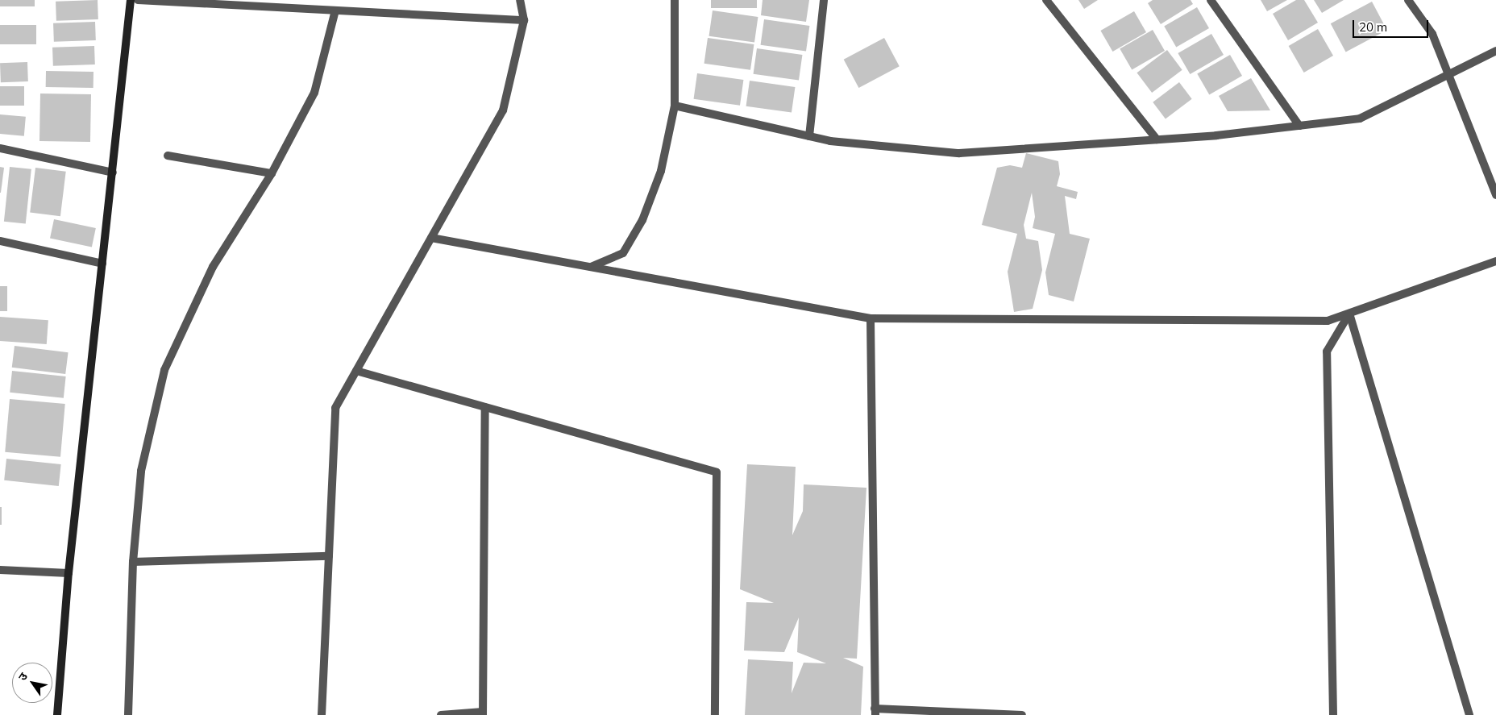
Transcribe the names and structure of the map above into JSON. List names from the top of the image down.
{
  "scale_bar": "20 m",
  "north": "top left"
}
